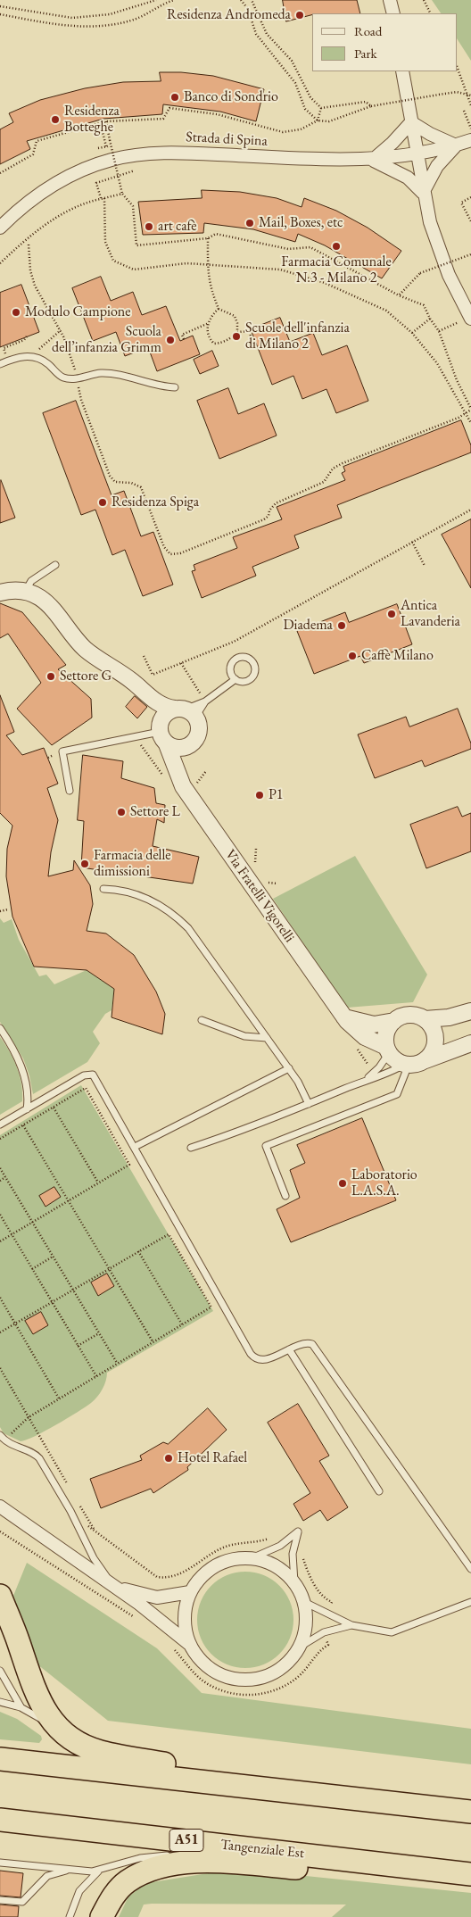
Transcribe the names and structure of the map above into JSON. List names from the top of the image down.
{
  "streets": {
    "highway": ["A51", "Tangenziale Est"],
    "street": ["Strada di Spina", "Via Fratelli Vigorelli"]
  },
  "places": [
    "Residenza Andromeda",
    "Banco di Sondrio",
    "Residenza Botteghe",
    "Mail, Boxes, etc",
    "art cafè",
    "Farmacia Comunale N.3 - Milano 2",
    "Modulo Campione",
    "Scuole dell'infanzia di Milano 2",
    "Scuola dell’infanzia Grimm",
    "Residenza Spiga",
    "Antica Lavanderia",
    "Diadema",
    "Caffè Milano",
    "Settore G",
    "P1",
    "Settore L",
    "Farmacia delle dimissioni",
    "Laboratorio L.A.S.A.",
    "Hotel Rafael"
  ],
  "legend": ["Road", "Park"]
}
